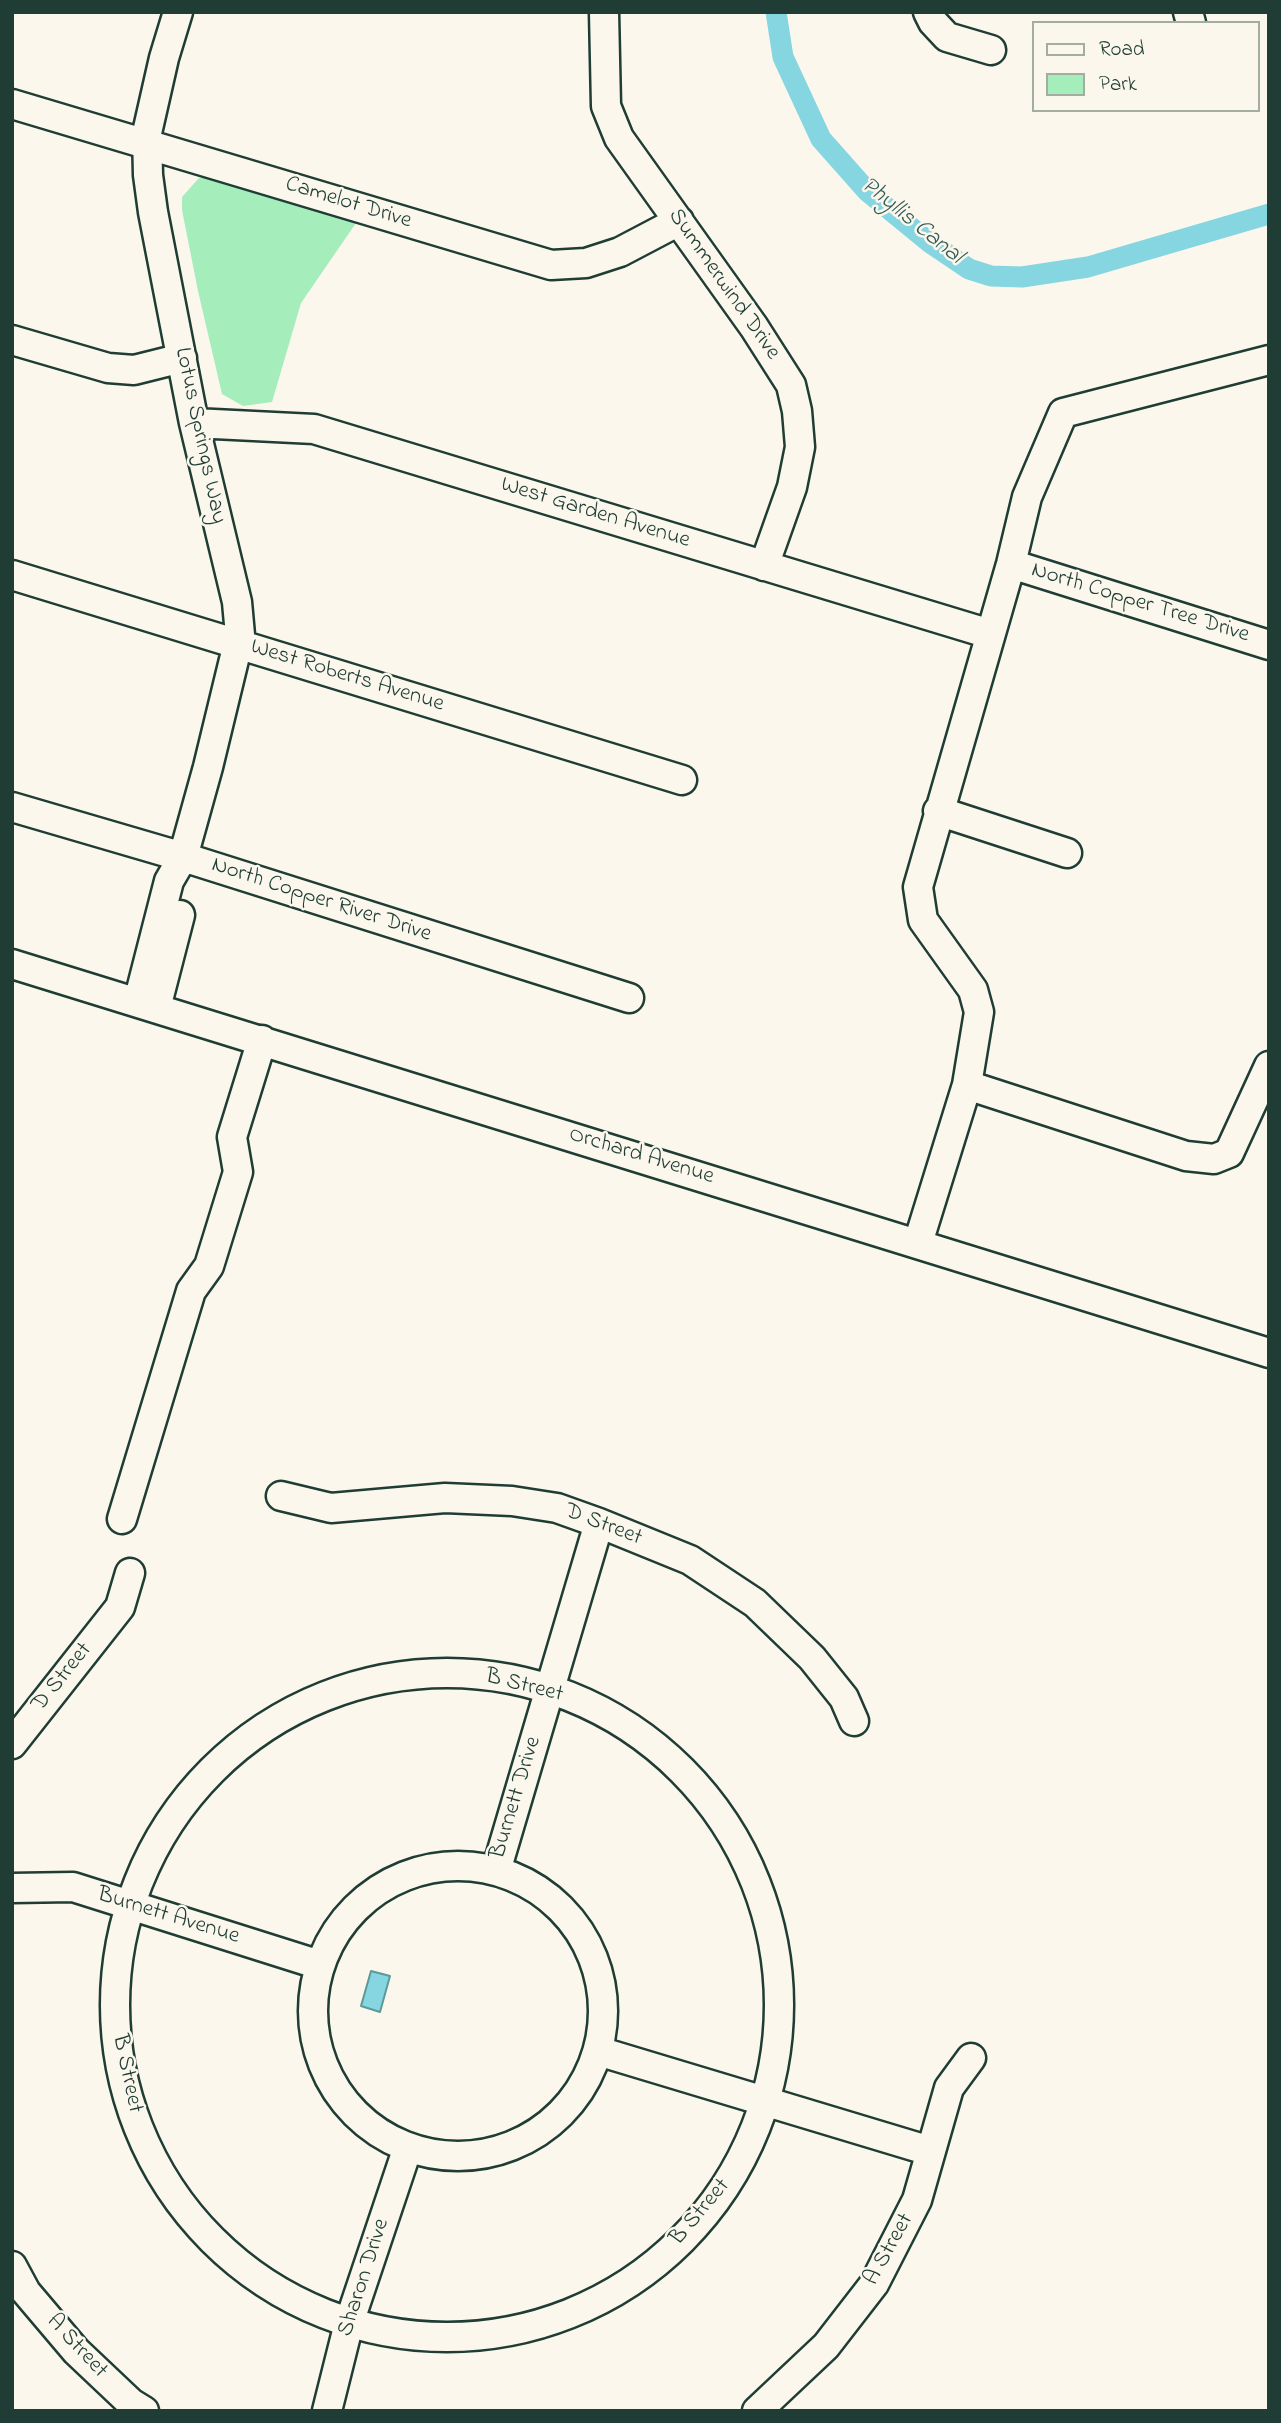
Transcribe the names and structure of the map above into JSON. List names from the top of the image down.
{
  "streets": {
    "street": [
      "Camelot Drive",
      "Summerwind Drive",
      "Lotus Springs Way",
      "West Garden Avenue",
      "North Copper Tree Drive",
      "West Roberts Avenue",
      "North Copper River Drive",
      "Orchard Avenue",
      "D Street",
      "B Street",
      "Burnett Drive",
      "Burnett Avenue",
      "A Street",
      "Sharon Drive"
    ]
  },
  "crossings": [
    ["Camelot Drive", "Summerwind Drive"],
    ["Camelot Drive", "Lotus Springs Way"],
    ["Summerwind Drive", "West Garden Avenue"],
    ["Lotus Springs Way", "West Garden Avenue"],
    ["Lotus Springs Way", "West Roberts Avenue"],
    ["Lotus Springs Way", "North Copper River Drive"],
    ["Lotus Springs Way", "Orchard Avenue"],
    ["West Garden Avenue", "North Copper Tree Drive"],
    ["North Copper Tree Drive", "Orchard Avenue"],
    ["D Street", "Burnett Drive"],
    ["B Street", "Burnett Drive"],
    ["B Street", "Burnett Avenue"],
    ["B Street", "Sharon Drive"]
  ],
  "water": ["Phyllis Canal"],
  "legend": ["Road", "Park"]
}
